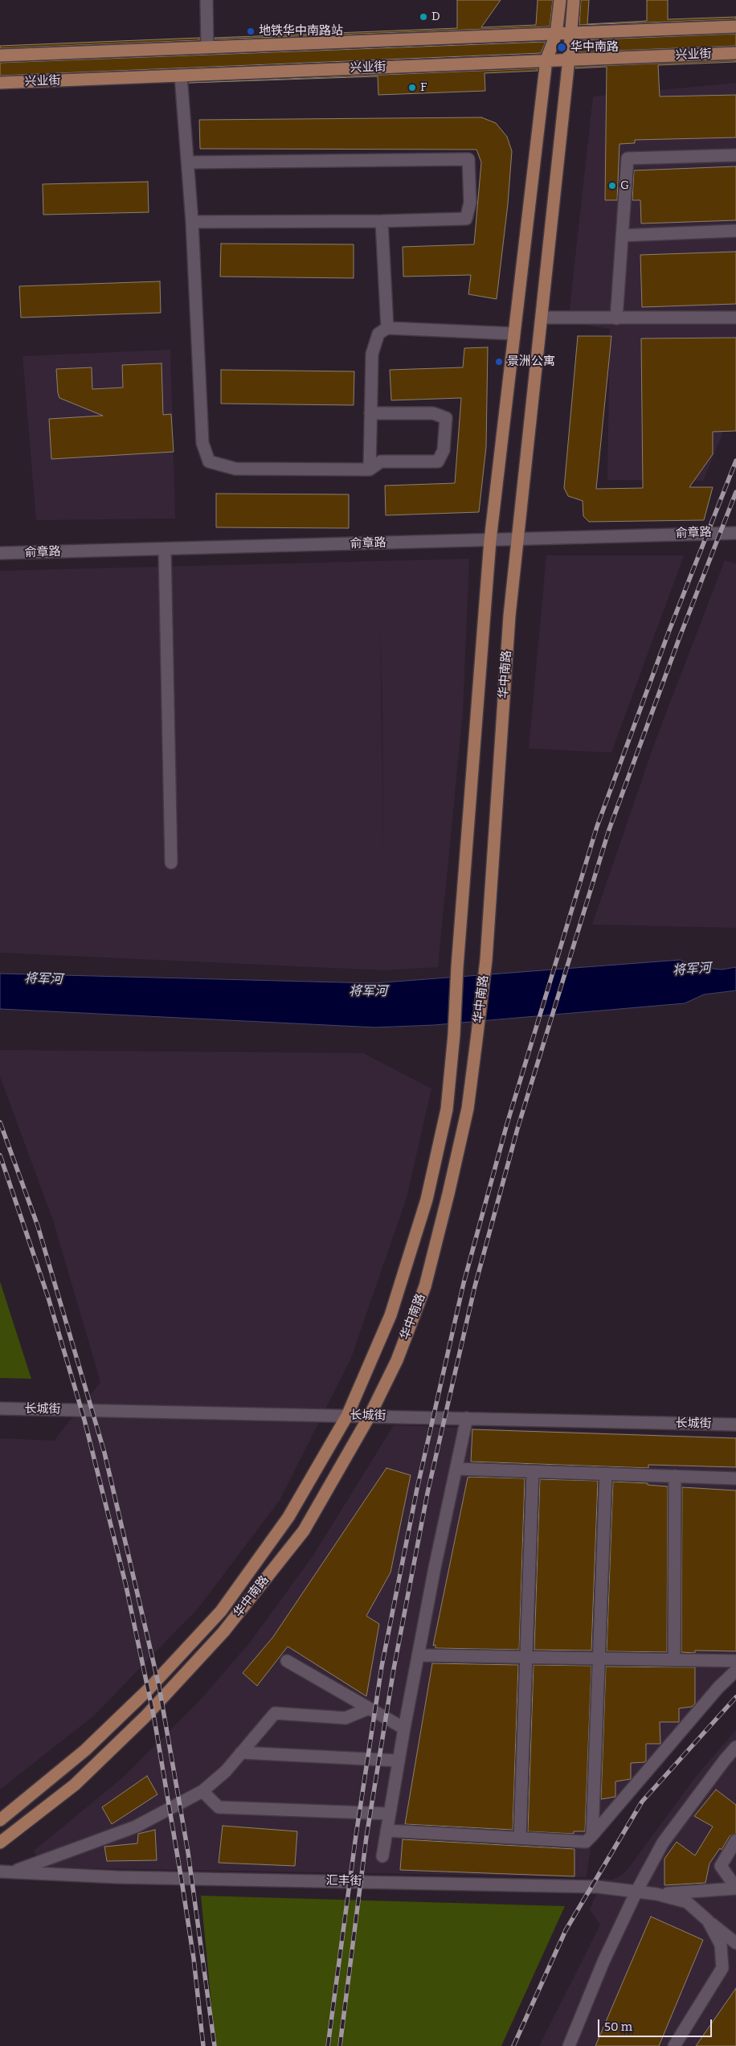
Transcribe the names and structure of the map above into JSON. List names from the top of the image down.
{
  "streets": {
    "main road": ["兴业街", "华中南路"],
    "street": ["俞章路", "长城街", "汇丰街"]
  },
  "crossings": [
    ["兴业街", "华中南路"],
    ["俞章路", "华中南路"],
    ["华中南路", "长城街"]
  ],
  "water": ["将军河"],
  "places": [
    "D",
    "地铁华中南路站",
    "华中南路",
    "F",
    "G",
    "景洲公寓"
  ],
  "scale_bar": "50 m"
}
